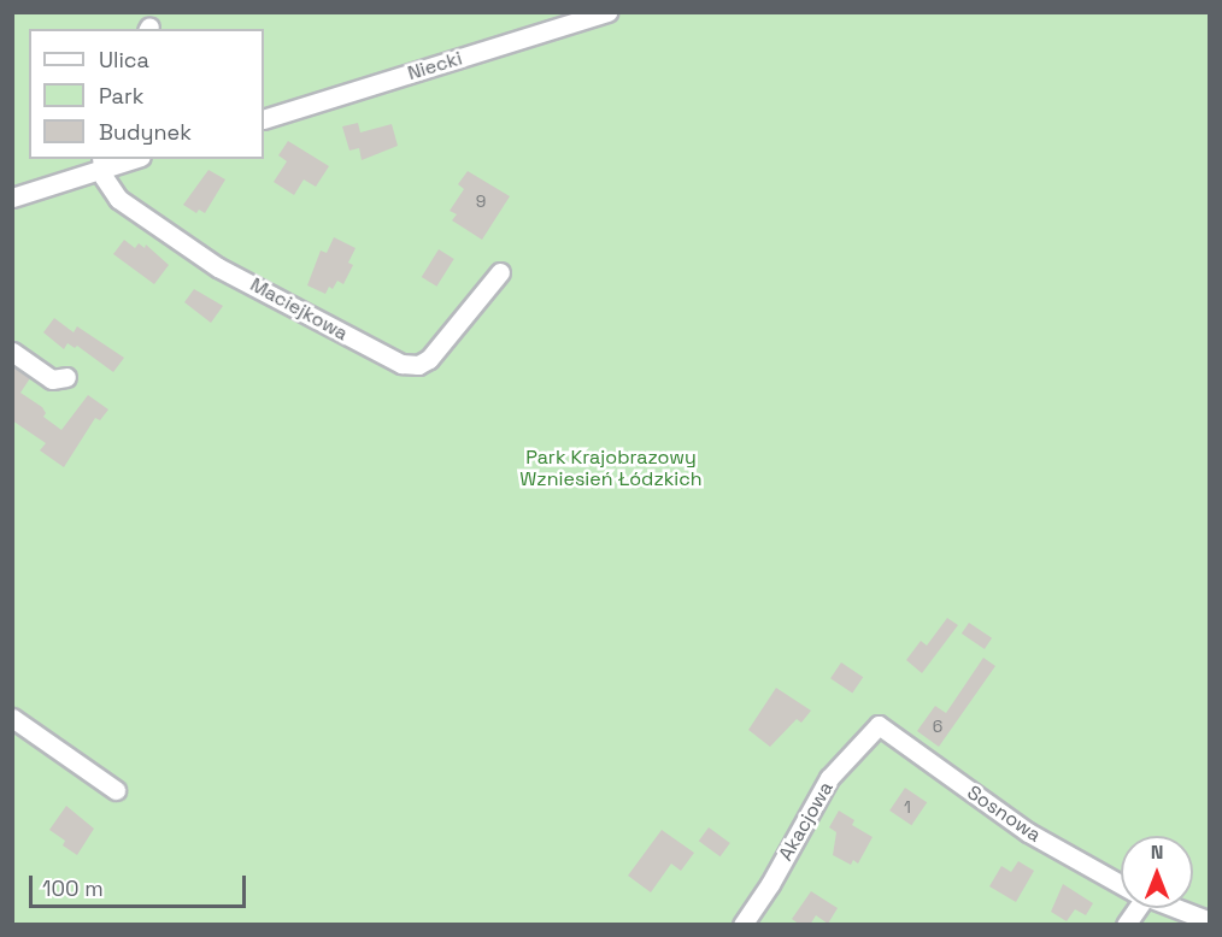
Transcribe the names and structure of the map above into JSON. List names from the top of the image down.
{
  "streets": {
    "street": [
      "Niecki",
      "Maciejkowa",
      "Sosnowa",
      "Akacjowa"
    ]
  },
  "crossings": [
    ["Sosnowa", "Akacjowa"]
  ],
  "parks": ["Park Krajobrazowy Wzniesień Łódzkich"],
  "house_numbers": ["9", "6", "1"],
  "legend": ["Ulica", "Park", "Budynek"],
  "scale_bar": "100 m",
  "north": "top"
}
